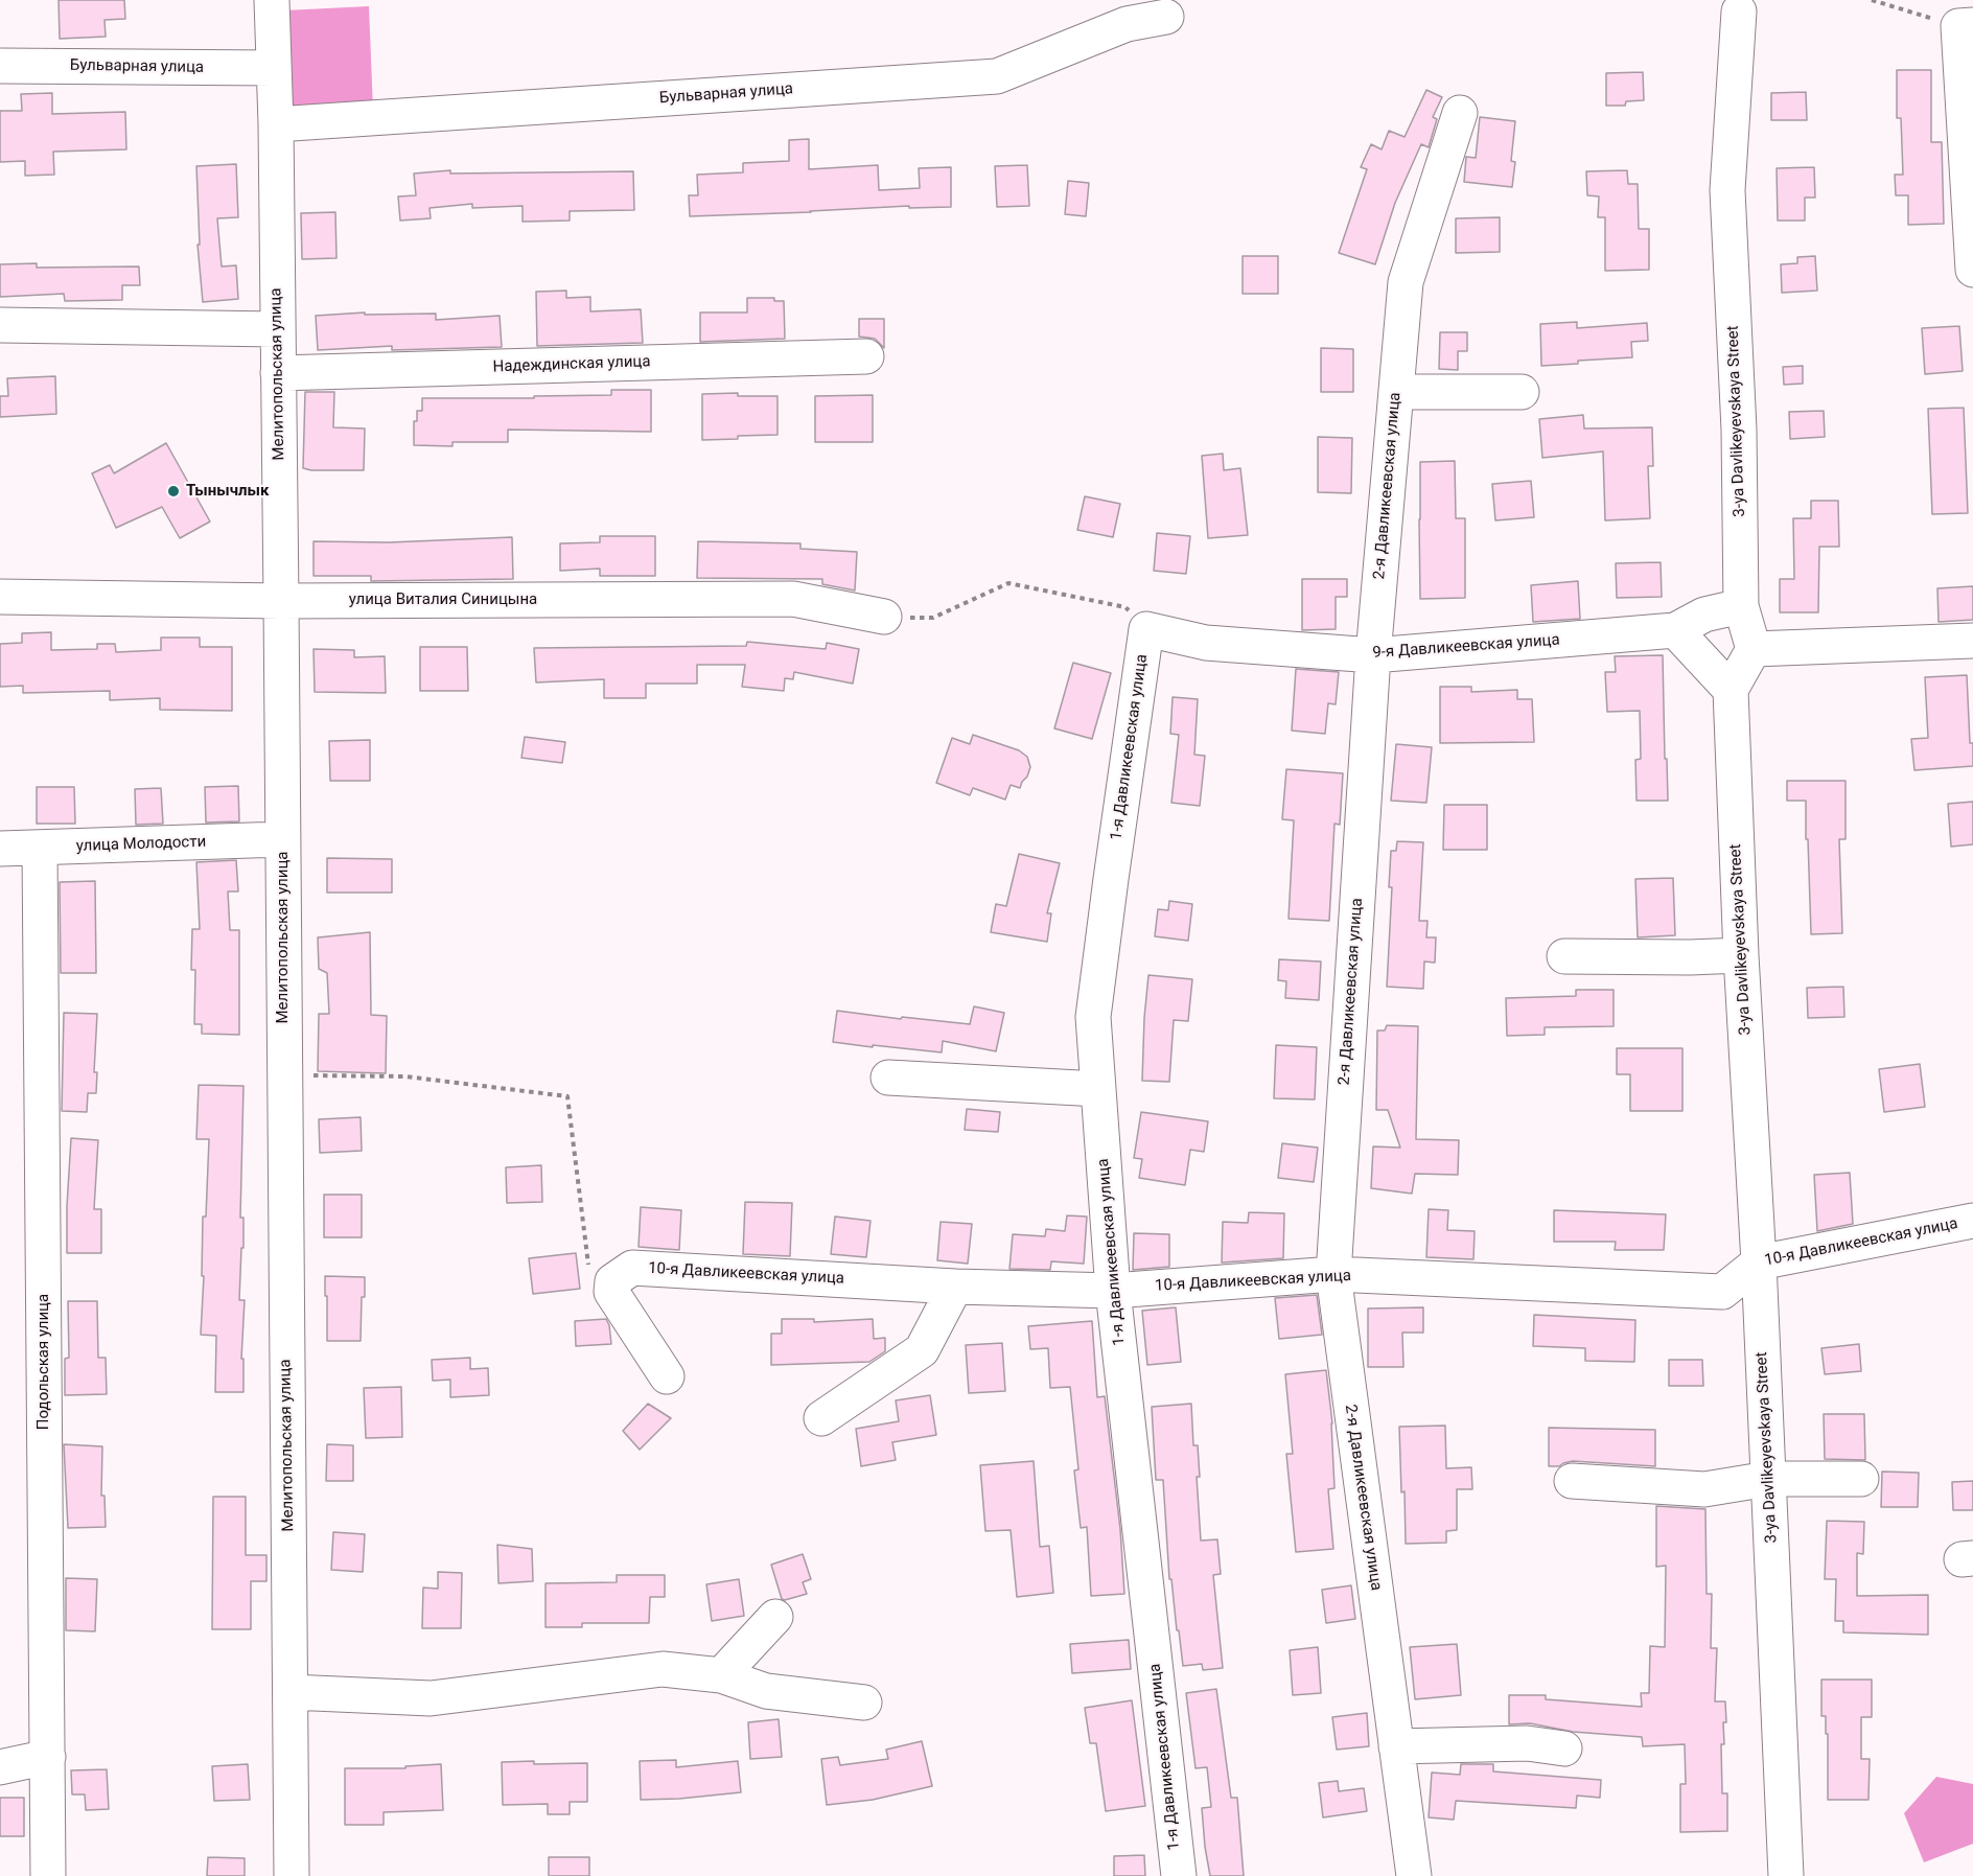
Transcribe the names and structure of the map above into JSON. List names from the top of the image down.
{
  "streets": {
    "street": [
      "Бульварная улица",
      "Надеждинская улица",
      "Мелитопольская улица",
      "3-ya Davlikeyevskaya Street",
      "2-я Давликеевская улица",
      "улица Виталия Синицына",
      "9-я Давликеевская улица",
      "1-я Давликеевская улица",
      "улица Молодости",
      "10-я Давликеевская улица",
      "Подольская улица"
    ]
  },
  "crossings": [
    ["Бульварная улица", "Мелитопольская улица"],
    ["Надеждинская улица", "Мелитопольская улица"],
    ["Мелитопольская улица", "улица Виталия Синицына"],
    ["Мелитопольская улица", "улица Молодости"],
    ["3-ya Davlikeyevskaya Street", "9-я Давликеевская улица"],
    ["3-ya Davlikeyevskaya Street", "10-я Давликеевская улица"],
    ["2-я Давликеевская улица", "9-я Давликеевская улица"],
    ["2-я Давликеевская улица", "10-я Давликеевская улица"],
    ["9-я Давликеевская улица", "1-я Давликеевская улица"],
    ["1-я Давликеевская улица", "10-я Давликеевская улица"],
    ["улица Молодости", "Подольская улица"]
  ],
  "places": ["Тынычлык"]
}
